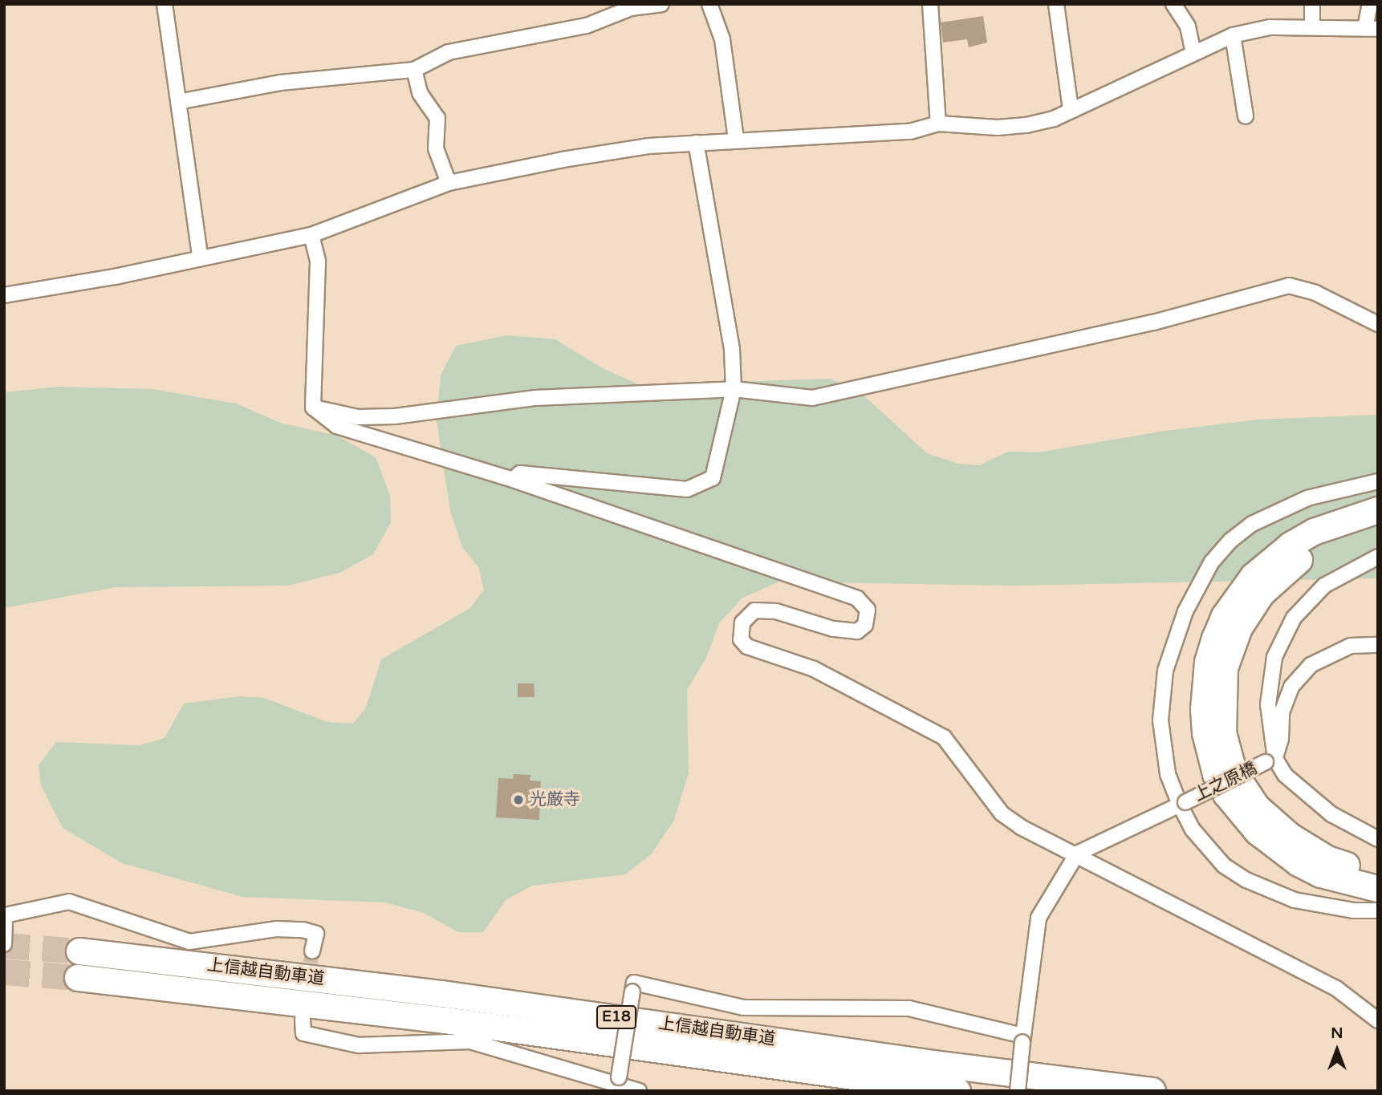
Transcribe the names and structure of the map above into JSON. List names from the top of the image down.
{
  "streets": {
    "highway": ["上信越自動車道", "E18"],
    "street": ["上之原橋"]
  },
  "places": ["光厳寺"],
  "north": "top"
}
